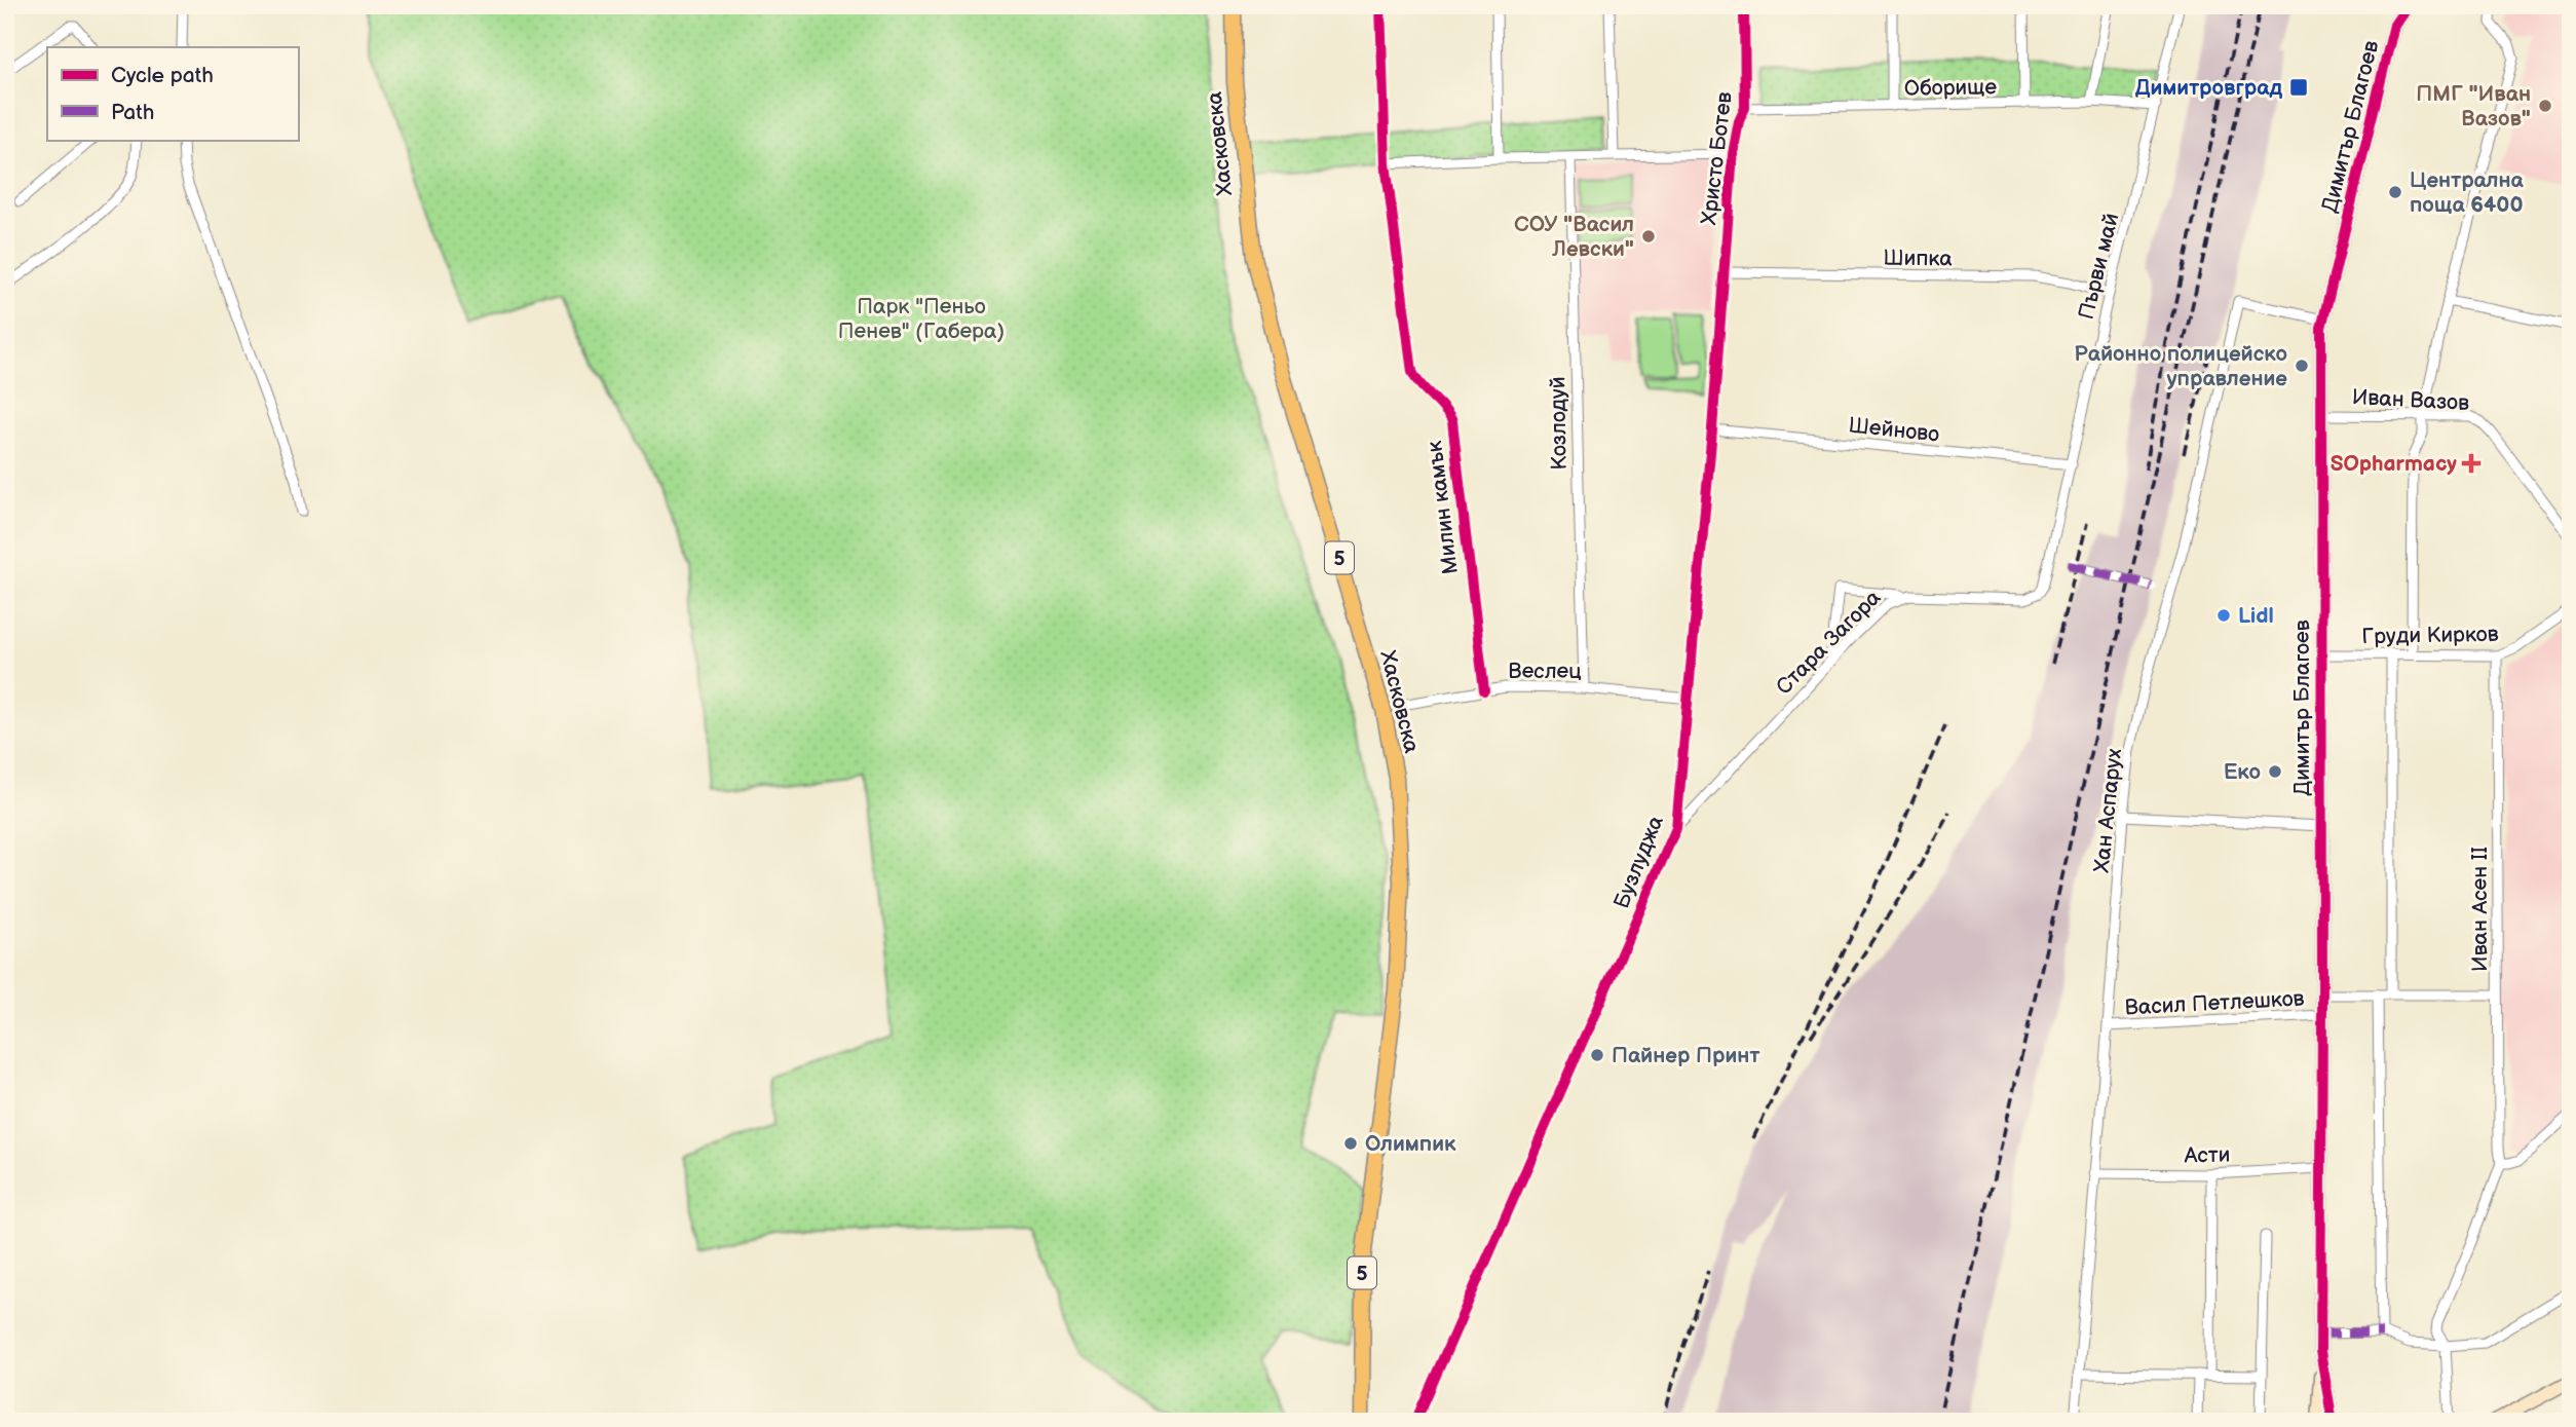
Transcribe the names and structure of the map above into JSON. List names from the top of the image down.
{
  "streets": {
    "main road": ["Хасковска", "5"],
    "street": [
      "Оборище",
      "Димитър Благоев",
      "Христо Ботев",
      "Шипка",
      "Първи май",
      "Иван Вазов",
      "Козлодуй",
      "Шейново",
      "Милин камък",
      "Груди Кирков",
      "Стара Загора",
      "Веслец",
      "Хан Аспарух",
      "Бузлуджа",
      "Иван Асен II",
      "Васил Петлешков",
      "Асти"
    ]
  },
  "crossings": [
    ["Оборище", "Христо Ботев"],
    ["Оборище", "Първи май"],
    ["Димитър Благоев", "Иван Вазов"],
    ["Димитър Благоев", "Груди Кирков"],
    ["Димитър Благоев", "Хан Аспарух"],
    ["Димитър Благоев", "Васил Петлешков"],
    ["Димитър Благоев", "Асти"],
    ["Христо Ботев", "Шипка"],
    ["Христо Ботев", "Бузлуджа"],
    ["Шипка", "Първи май"],
    ["Шипка", "Бузлуджа"],
    ["Първи май", "Шейново"],
    ["Първи май", "Стара Загора"],
    ["Козлодуй", "Веслец"],
    ["Шейново", "Бузлуджа"],
    ["Милин камък", "Веслец"],
    ["Груди Кирков", "Иван Асен II"],
    ["Стара Загора", "Бузлуджа"],
    ["Веслец", "Бузлуджа"],
    ["Хан Аспарух", "Васил Петлешков"],
    ["Хан Аспарух", "Асти"]
  ],
  "parks": ["Парк \"Пеньо Пенев\" (Габера)"],
  "places": {
    "transit": ["Димитровград"],
    "other": [
      "ПМГ \"Иван Вазов\"",
      "Централна поща 6400",
      "СОУ \"Васил Левски\"",
      "Районно полицейско управление",
      "Lidl",
      "Еко",
      "Пайнер Принт",
      "Олимпик"
    ],
    "health": ["SOpharmacy"]
  },
  "legend": ["Cycle path", "Path"]
}
